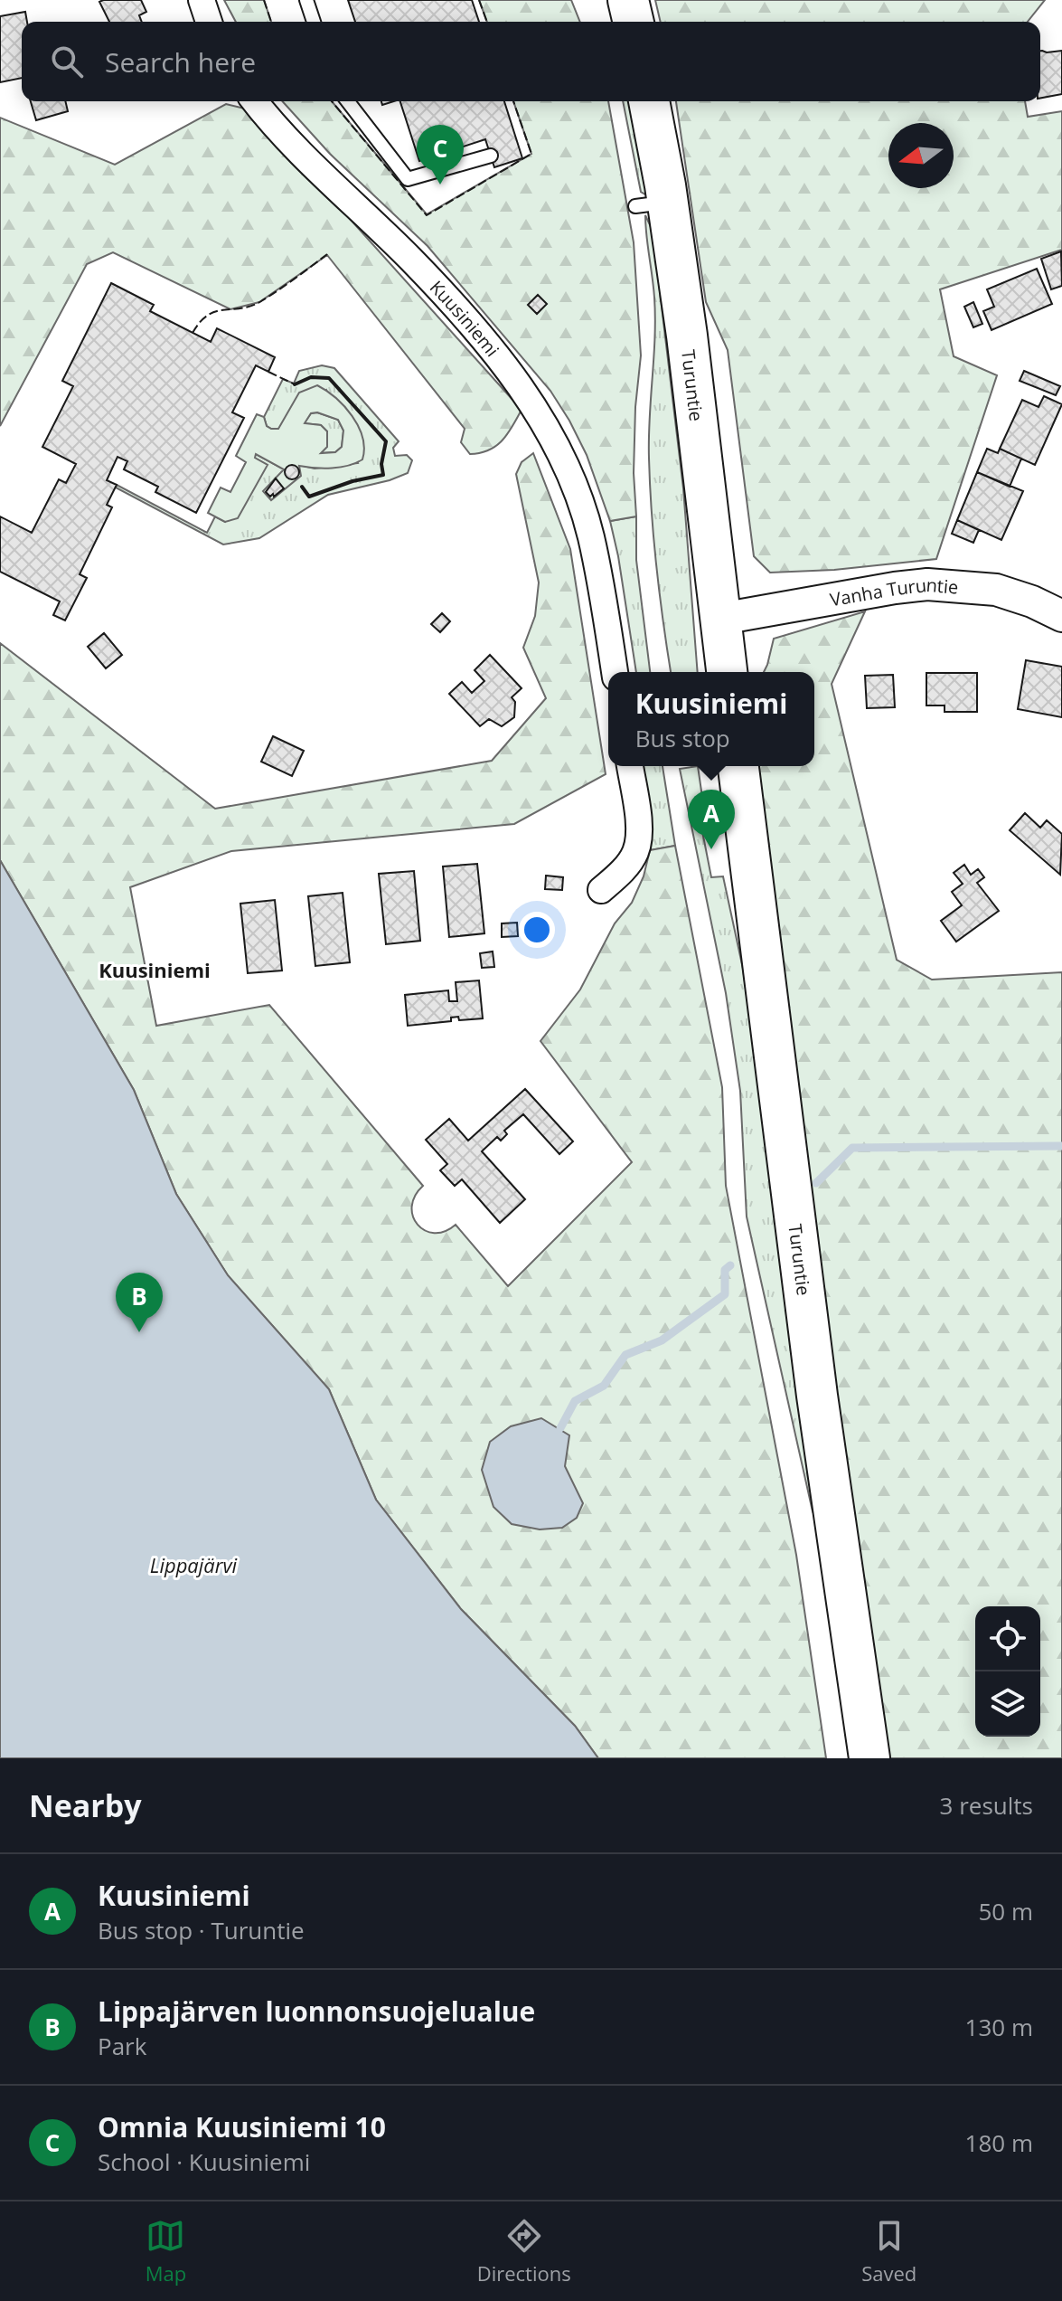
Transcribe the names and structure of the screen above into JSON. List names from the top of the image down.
{
  "streets": {
    "main road": ["Turuntie"],
    "street": ["Kuusiniemi", "Vanha Turuntie"]
  },
  "crossings": [
    ["Turuntie", "Vanha Turuntie"]
  ],
  "districts": ["Kuusiniemi"],
  "water": ["Lippajärvi"],
  "north": "left",
  "page": {
    "search": "Search here",
    "pins": ["C", "A", "B"],
    "popup": ["Kuusiniemi", "Bus stop"],
    "heading": ["Nearby", "3 results"],
    "list": [
      {
        "mark": "A",
        "name": "Kuusiniemi",
        "note": "Bus stop · Turuntie",
        "value": "50 m"
      },
      {
        "mark": "B",
        "name": "Lippajärven luonnonsuojelualue",
        "note": "Park",
        "value": "130 m"
      },
      {
        "mark": "C",
        "name": "Omnia Kuusiniemi 10",
        "note": "School · Kuusiniemi",
        "value": "180 m"
      }
    ],
    "nav": ["Map", "Directions", "Saved"]
  }
}
